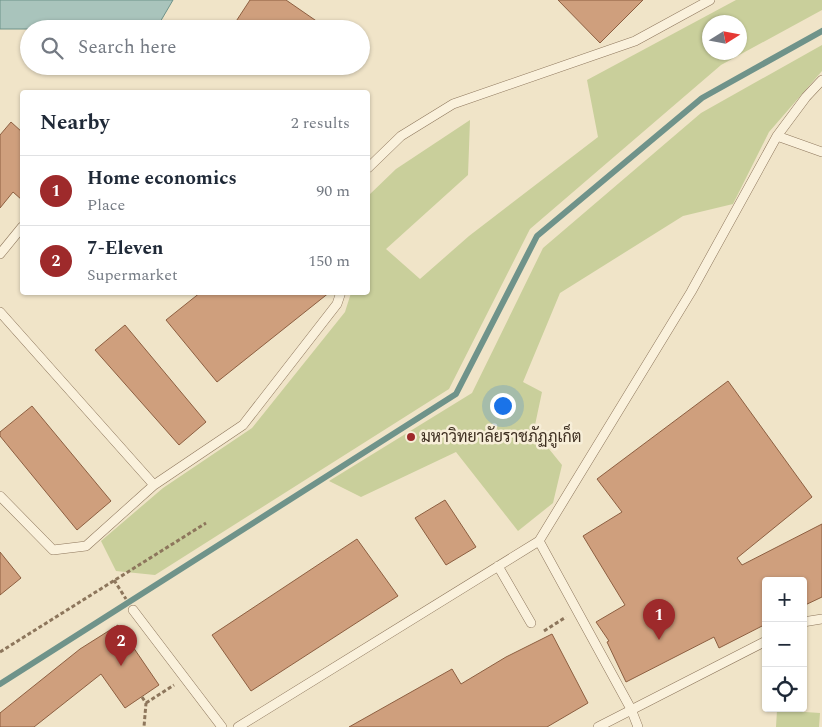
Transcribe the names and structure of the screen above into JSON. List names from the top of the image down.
{
  "places": ["มหาวิทยาลัยราชภัฏภูเก็ต"],
  "north": "right",
  "page": {
    "search": "Search here",
    "heading": ["Nearby", "2 results"],
    "list": [
      {
        "mark": "1",
        "name": "Home economics",
        "note": "Place",
        "value": "90 m"
      },
      {
        "mark": "2",
        "name": "7-Eleven",
        "note": "Supermarket",
        "value": "150 m"
      }
    ],
    "map_buttons": ["+", "−"],
    "pins": ["1", "2"]
  }
}
